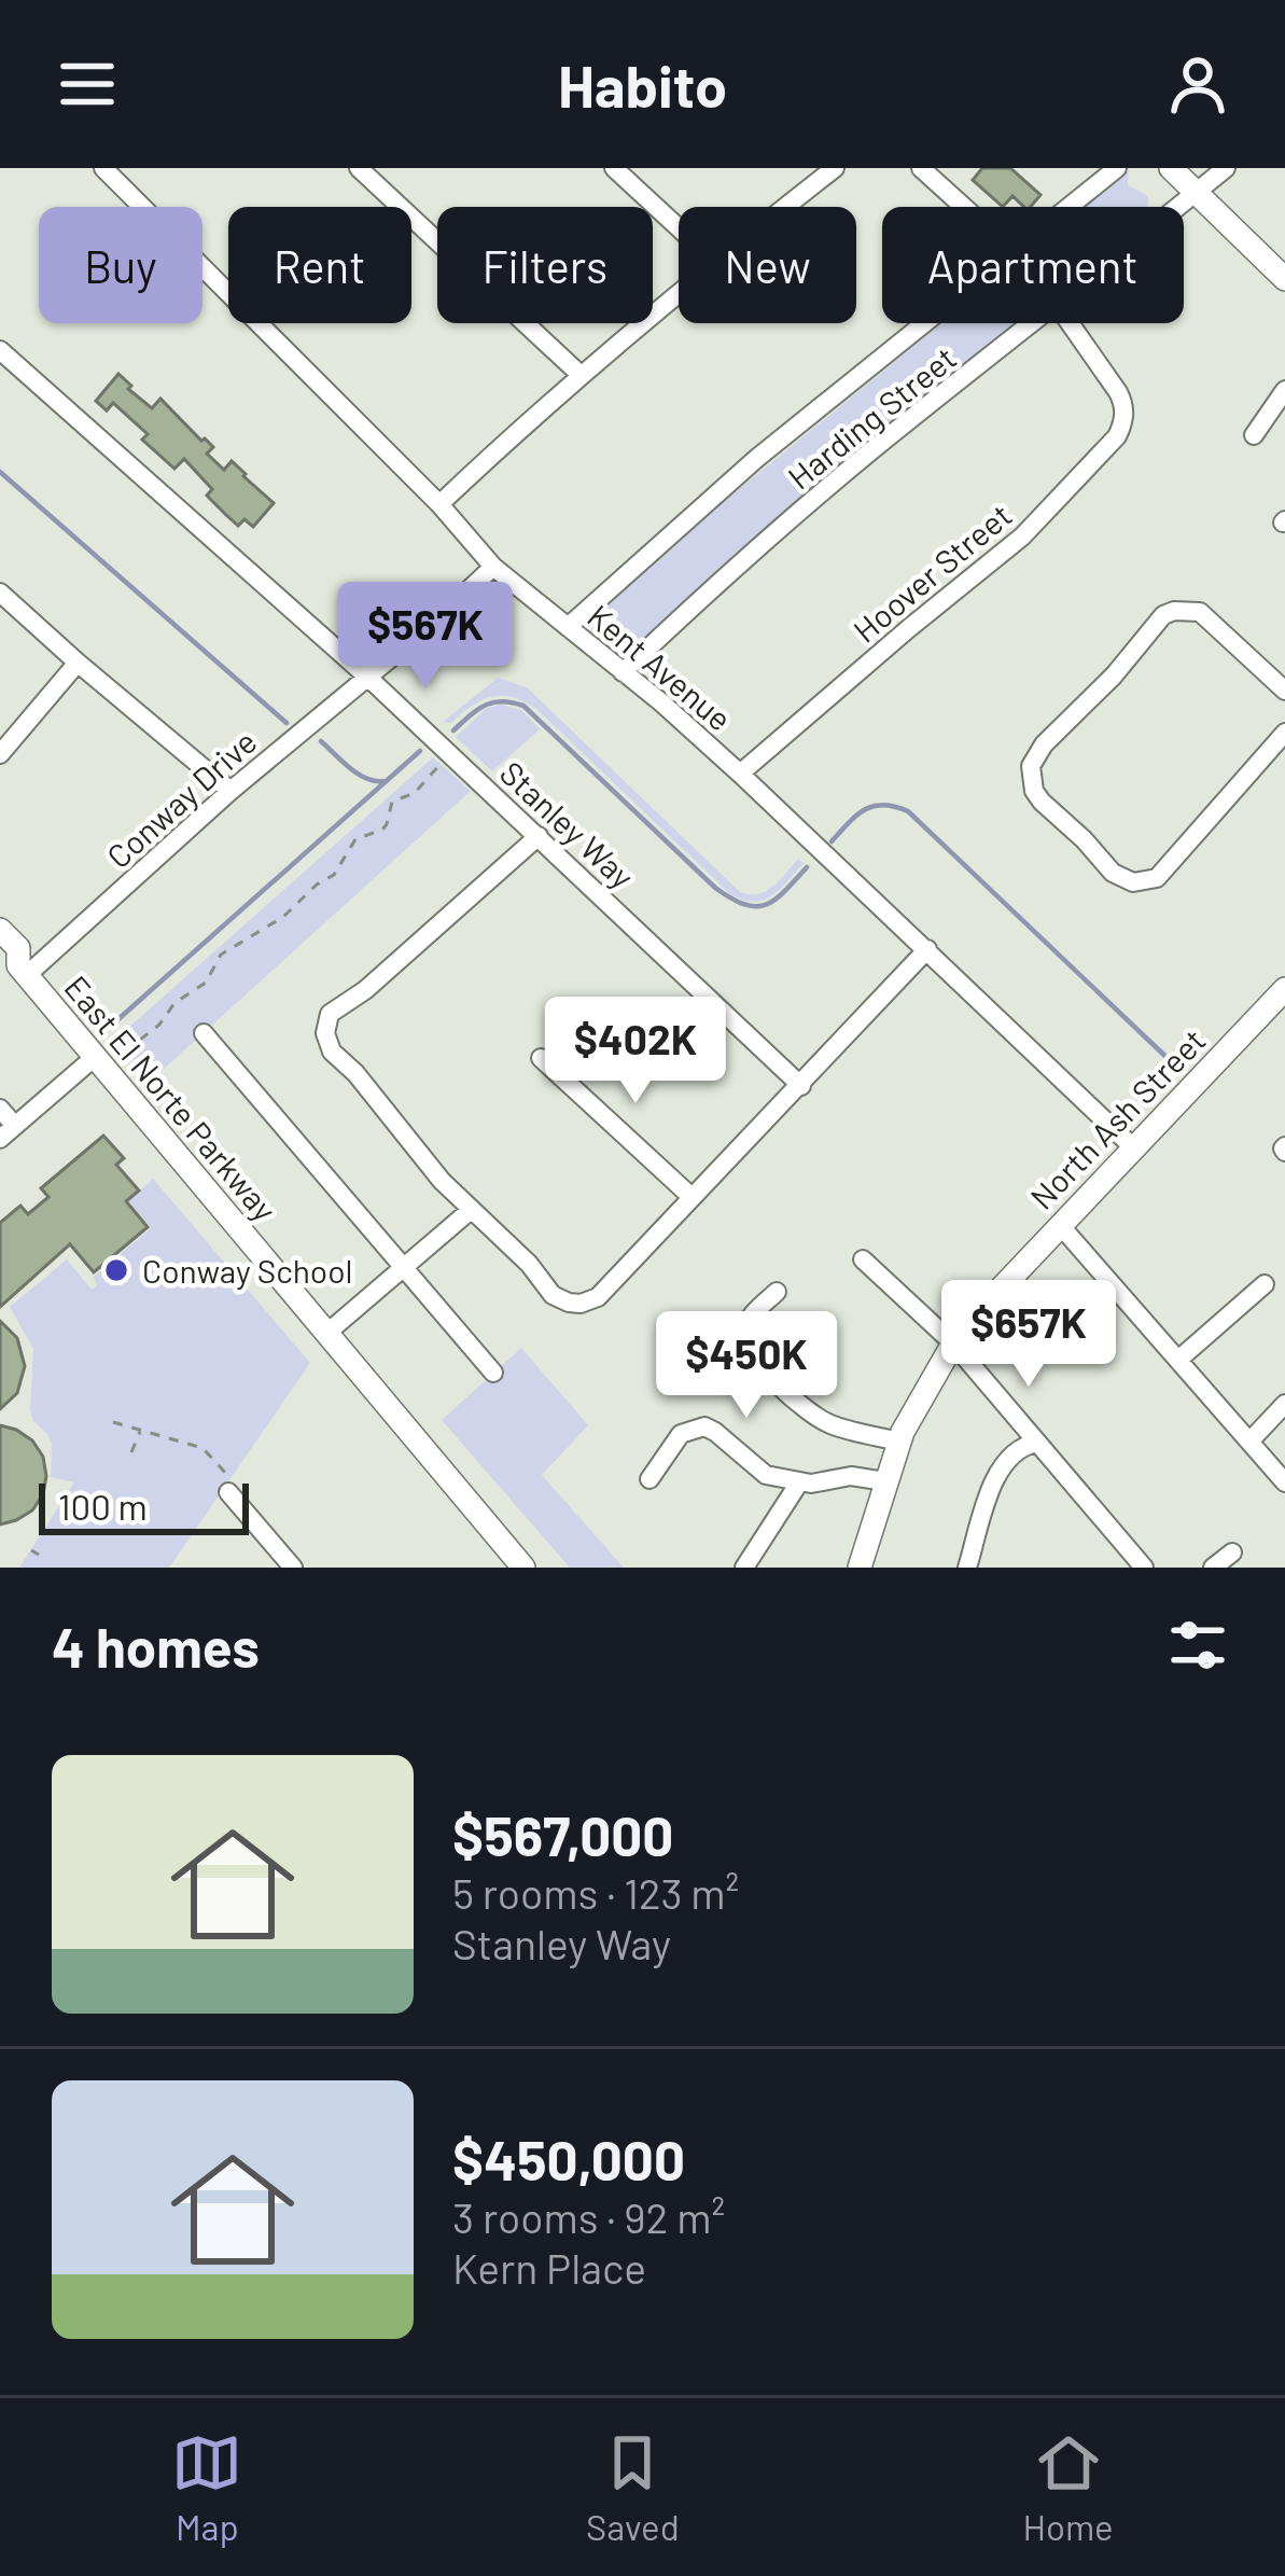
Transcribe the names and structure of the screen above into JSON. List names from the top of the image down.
{
  "streets": {
    "main road": ["East El Norte Parkway", "North Ash Street"],
    "street": [
      "Harding Street",
      "Hoover Street",
      "Kent Avenue",
      "Conway Drive",
      "Stanley Way"
    ]
  },
  "crossings": [
    ["Harding Street", "Kent Avenue"],
    ["Hoover Street", "Kent Avenue"],
    ["Kent Avenue", "Conway Drive"],
    ["Kent Avenue", "North Ash Street"],
    ["Conway Drive", "Stanley Way"],
    ["Conway Drive", "East El Norte Parkway"]
  ],
  "places": ["Conway School"],
  "scale_bar": "100 m",
  "page": {
    "header": "Habito",
    "chip": [
      "Buy",
      "Rent",
      "Filters",
      "New",
      "Apartment"
    ],
    "price": [
      "$567K",
      "$402K",
      "$657K",
      "$450K"
    ],
    "scale": "100 m",
    "heading": "4 homes",
    "list": [
      {
        "name": "$567,000",
        "note": "5 rooms · 123 m² · Stanley Way"
      },
      {
        "name": "$450,000",
        "note": "3 rooms · 92 m² · Kern Place"
      }
    ],
    "tabs": ["Map", "Saved", "Home"]
  }
}
